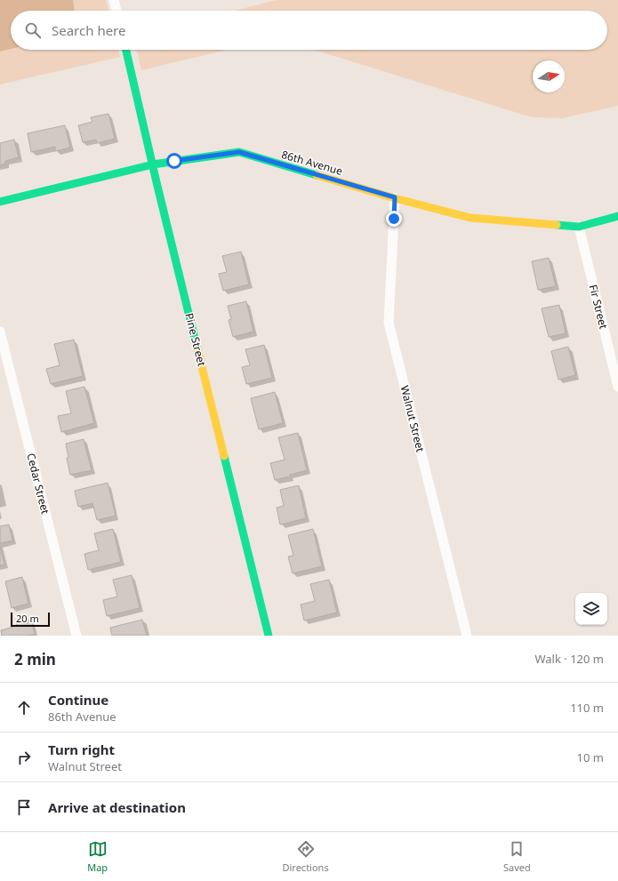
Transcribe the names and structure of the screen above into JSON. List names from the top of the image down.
{
  "streets": {
    "street": [
      "86th Avenue",
      "Fir Street",
      "Pine Street",
      "Walnut Street",
      "Cedar Street"
    ]
  },
  "crossings": [
    ["86th Avenue", "Fir Street"],
    ["86th Avenue", "Pine Street"],
    ["86th Avenue", "Walnut Street"]
  ],
  "scale_bar": "20 m",
  "north": "right",
  "page": {
    "search": "Search here",
    "scale": "20 m",
    "heading": ["2 min", "Walk · 120 m"],
    "list": [
      ["Continue", "86th Avenue", "110 m"],
      ["Turn right", "Walnut Street", "10 m"],
      "Arrive at destination"
    ],
    "nav": ["Map", "Directions", "Saved"]
  }
}
